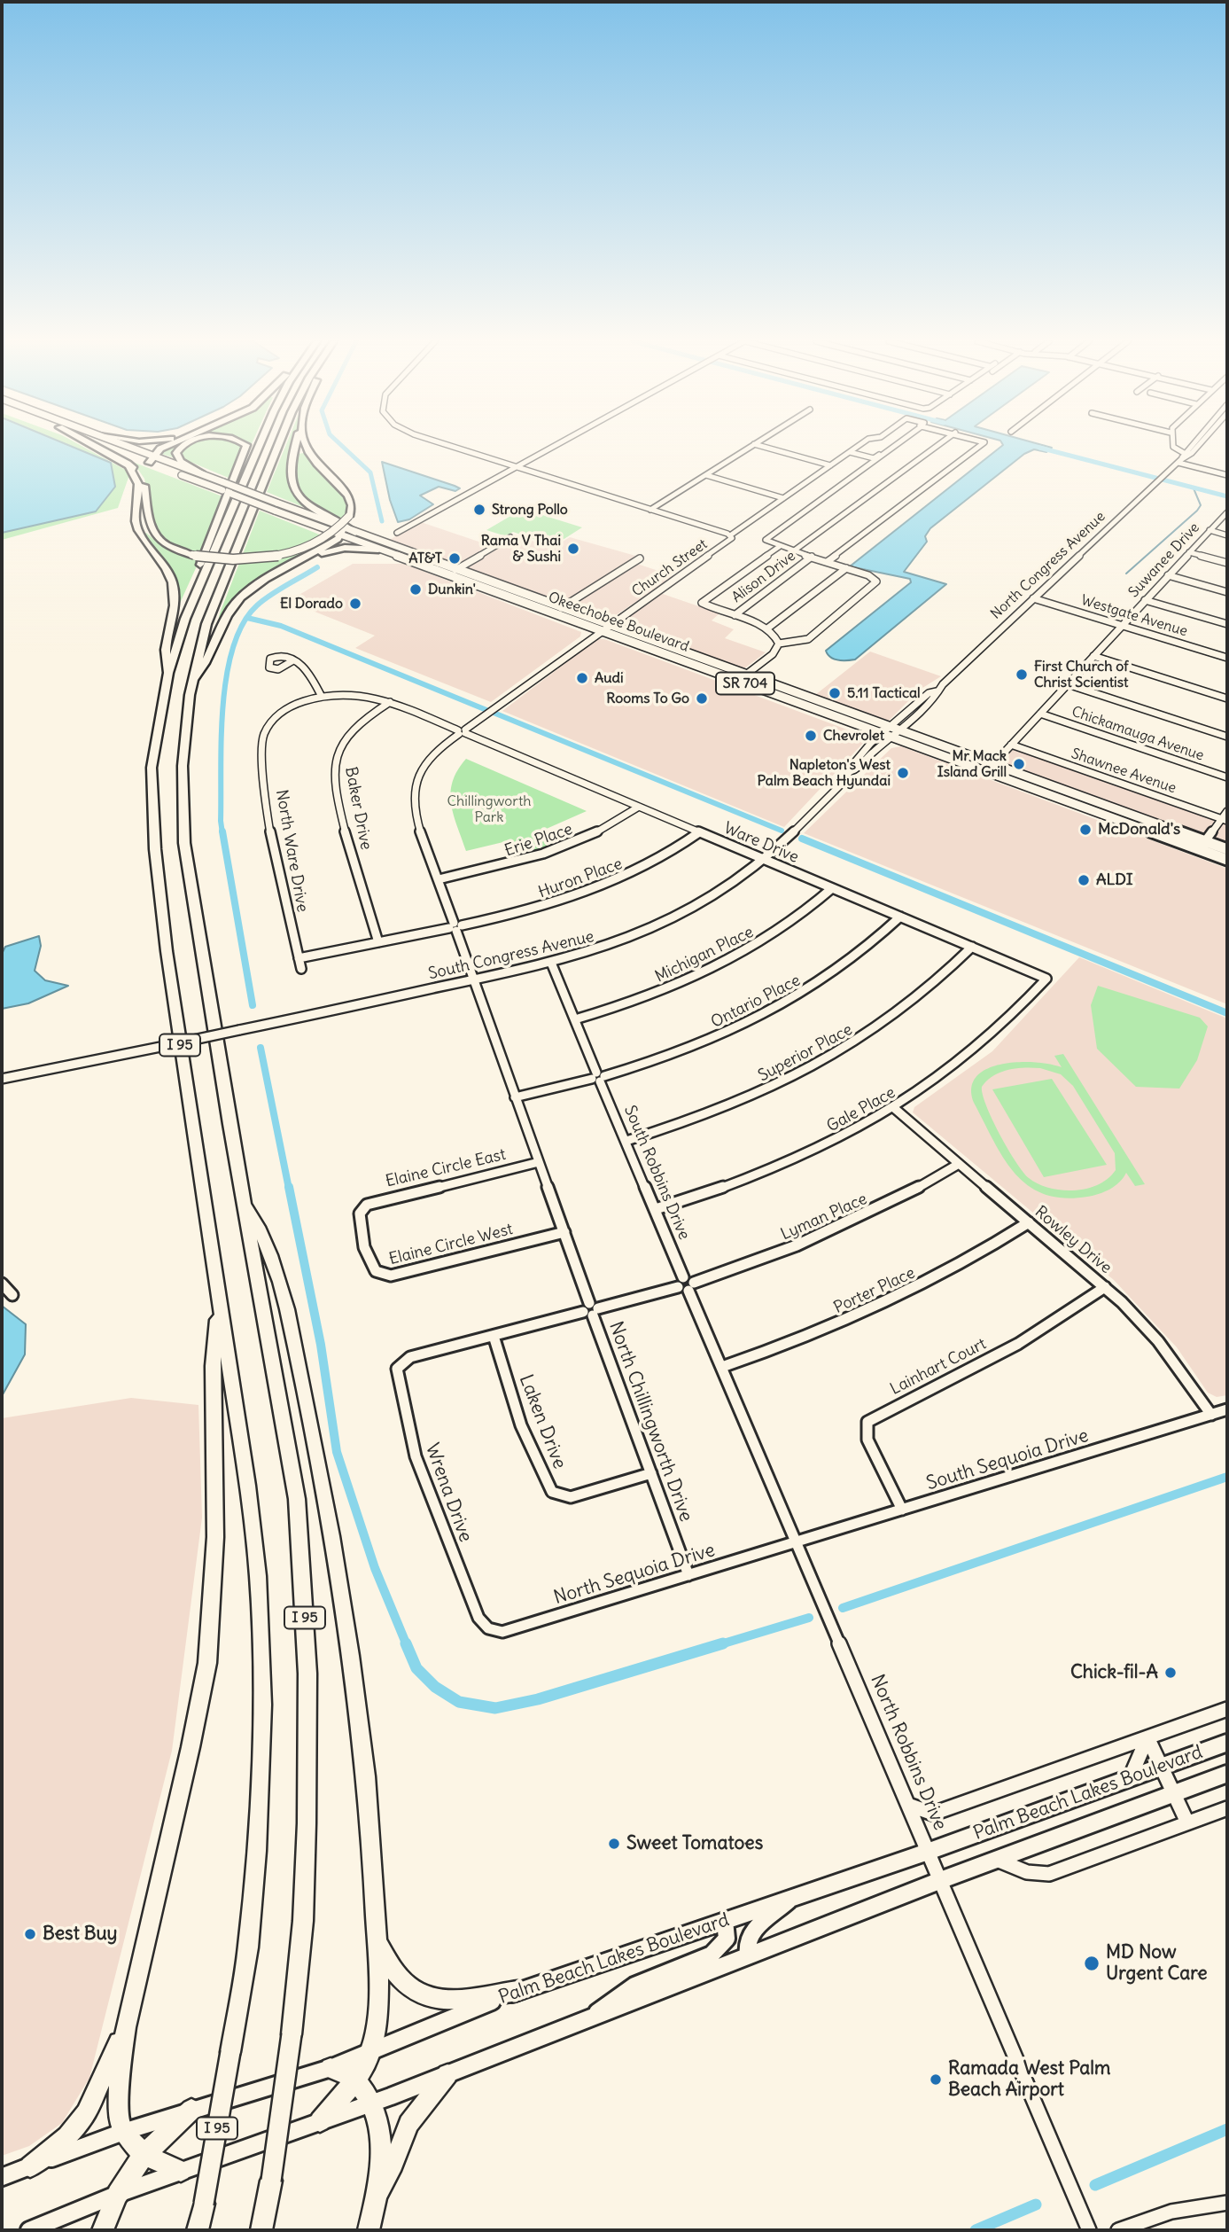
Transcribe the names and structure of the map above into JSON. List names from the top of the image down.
{
  "streets": {
    "highway": ["I 95"],
    "main road": ["Okeechobee Boulevard", "SR 704", "Palm Beach Lakes Boulevard"],
    "street": [
      "Suwanee Drive",
      "North Congress Avenue",
      "Church Street",
      "Alison Drive",
      "Westgate Avenue",
      "Chickamauga Avenue",
      "Shawnee Avenue",
      "Baker Drive",
      "Erie Place",
      "Ware Drive",
      "North Ware Drive",
      "Huron Place",
      "Michigan Place",
      "South Congress Avenue",
      "Ontario Place",
      "Superior Place",
      "Gale Place",
      "Elaine Circle East",
      "South Robbins Drive",
      "Lyman Place",
      "Rowley Drive",
      "Elaine Circle West",
      "Porter Place",
      "Lainhart Court",
      "Laken Drive",
      "North Chillingworth Drive",
      "South Sequoia Drive",
      "Wrena Drive",
      "North Sequoia Drive",
      "North Robbins Drive"
    ]
  },
  "crossings": [
    ["Suwanee Drive", "Westgate Avenue"],
    ["Suwanee Drive", "Okeechobee Boulevard"],
    ["Suwanee Drive", "Chickamauga Avenue"],
    ["Suwanee Drive", "Shawnee Avenue"],
    ["North Congress Avenue", "Westgate Avenue"],
    ["North Congress Avenue", "Okeechobee Boulevard"],
    ["North Congress Avenue", "South Congress Avenue"],
    ["Church Street", "Okeechobee Boulevard"],
    ["Church Street", "Erie Place"],
    ["Church Street", "Ware Drive"],
    ["Church Street", "Huron Place"],
    ["Church Street", "South Congress Avenue"],
    ["Church Street", "Ontario Place"],
    ["Okeechobee Boulevard", "South Congress Avenue"],
    ["Baker Drive", "Ware Drive"],
    ["Baker Drive", "Huron Place"],
    ["Erie Place", "Ware Drive"],
    ["Ware Drive", "North Ware Drive"],
    ["Ware Drive", "Huron Place"],
    ["Ware Drive", "Michigan Place"],
    ["Ware Drive", "South Congress Avenue"],
    ["Ware Drive", "Ontario Place"],
    ["Ware Drive", "Superior Place"],
    ["Ware Drive", "Gale Place"],
    ["North Ware Drive", "Huron Place"],
    ["Michigan Place", "South Robbins Drive"],
    ["South Congress Avenue", "South Robbins Drive"],
    ["Ontario Place", "South Robbins Drive"],
    ["Superior Place", "South Robbins Drive"],
    ["Gale Place", "South Robbins Drive"],
    ["Gale Place", "Rowley Drive"],
    ["Elaine Circle East", "Elaine Circle West"],
    ["South Robbins Drive", "Lyman Place"],
    ["South Robbins Drive", "North Robbins Drive"],
    ["Lyman Place", "Rowley Drive"],
    ["Lyman Place", "Laken Drive"],
    ["Lyman Place", "North Chillingworth Drive"],
    ["Lyman Place", "Wrena Drive"],
    ["Lyman Place", "North Robbins Drive"],
    ["Rowley Drive", "Porter Place"],
    ["Rowley Drive", "Lainhart Court"],
    ["Rowley Drive", "South Sequoia Drive"],
    ["Porter Place", "North Robbins Drive"],
    ["Lainhart Court", "South Sequoia Drive"],
    ["Laken Drive", "North Chillingworth Drive"],
    ["North Chillingworth Drive", "North Sequoia Drive"],
    ["South Sequoia Drive", "North Sequoia Drive"],
    ["South Sequoia Drive", "North Robbins Drive"],
    ["Wrena Drive", "North Sequoia Drive"],
    ["North Sequoia Drive", "North Robbins Drive"],
    ["North Robbins Drive", "Palm Beach Lakes Boulevard"]
  ],
  "parks": ["Chillingworth Park"],
  "places": [
    "Strong Pollo",
    "Rama V Thai & Sushi",
    "AT&T",
    "Dunkin'",
    "El Dorado",
    "First Church of Christ Scientist",
    "Audi",
    "5.11 Tactical",
    "Rooms To Go",
    "Chevrolet",
    "Mr Mack Island Grill",
    "Napleton's West Palm Beach Hyundai",
    "McDonald's",
    "ALDI",
    "Chick-fil-A",
    "Sweet Tomatoes",
    "Best Buy",
    "MD Now Urgent Care",
    "Ramada West Palm Beach Airport"
  ]
}
